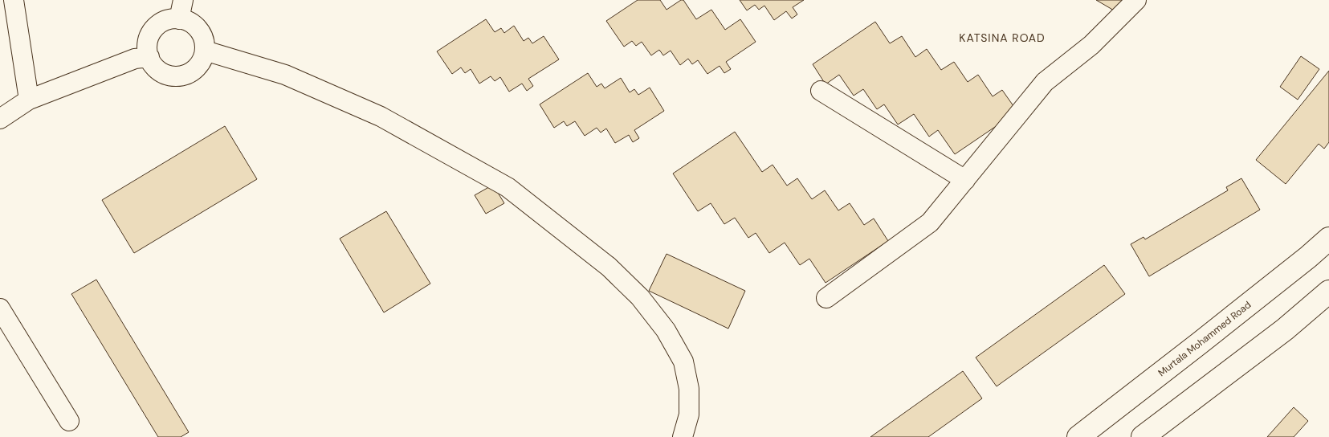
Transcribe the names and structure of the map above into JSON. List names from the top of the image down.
{
  "streets": {
    "highway": ["Murtala Mohammed Road"]
  },
  "districts": ["KATSINA ROAD"]
}
